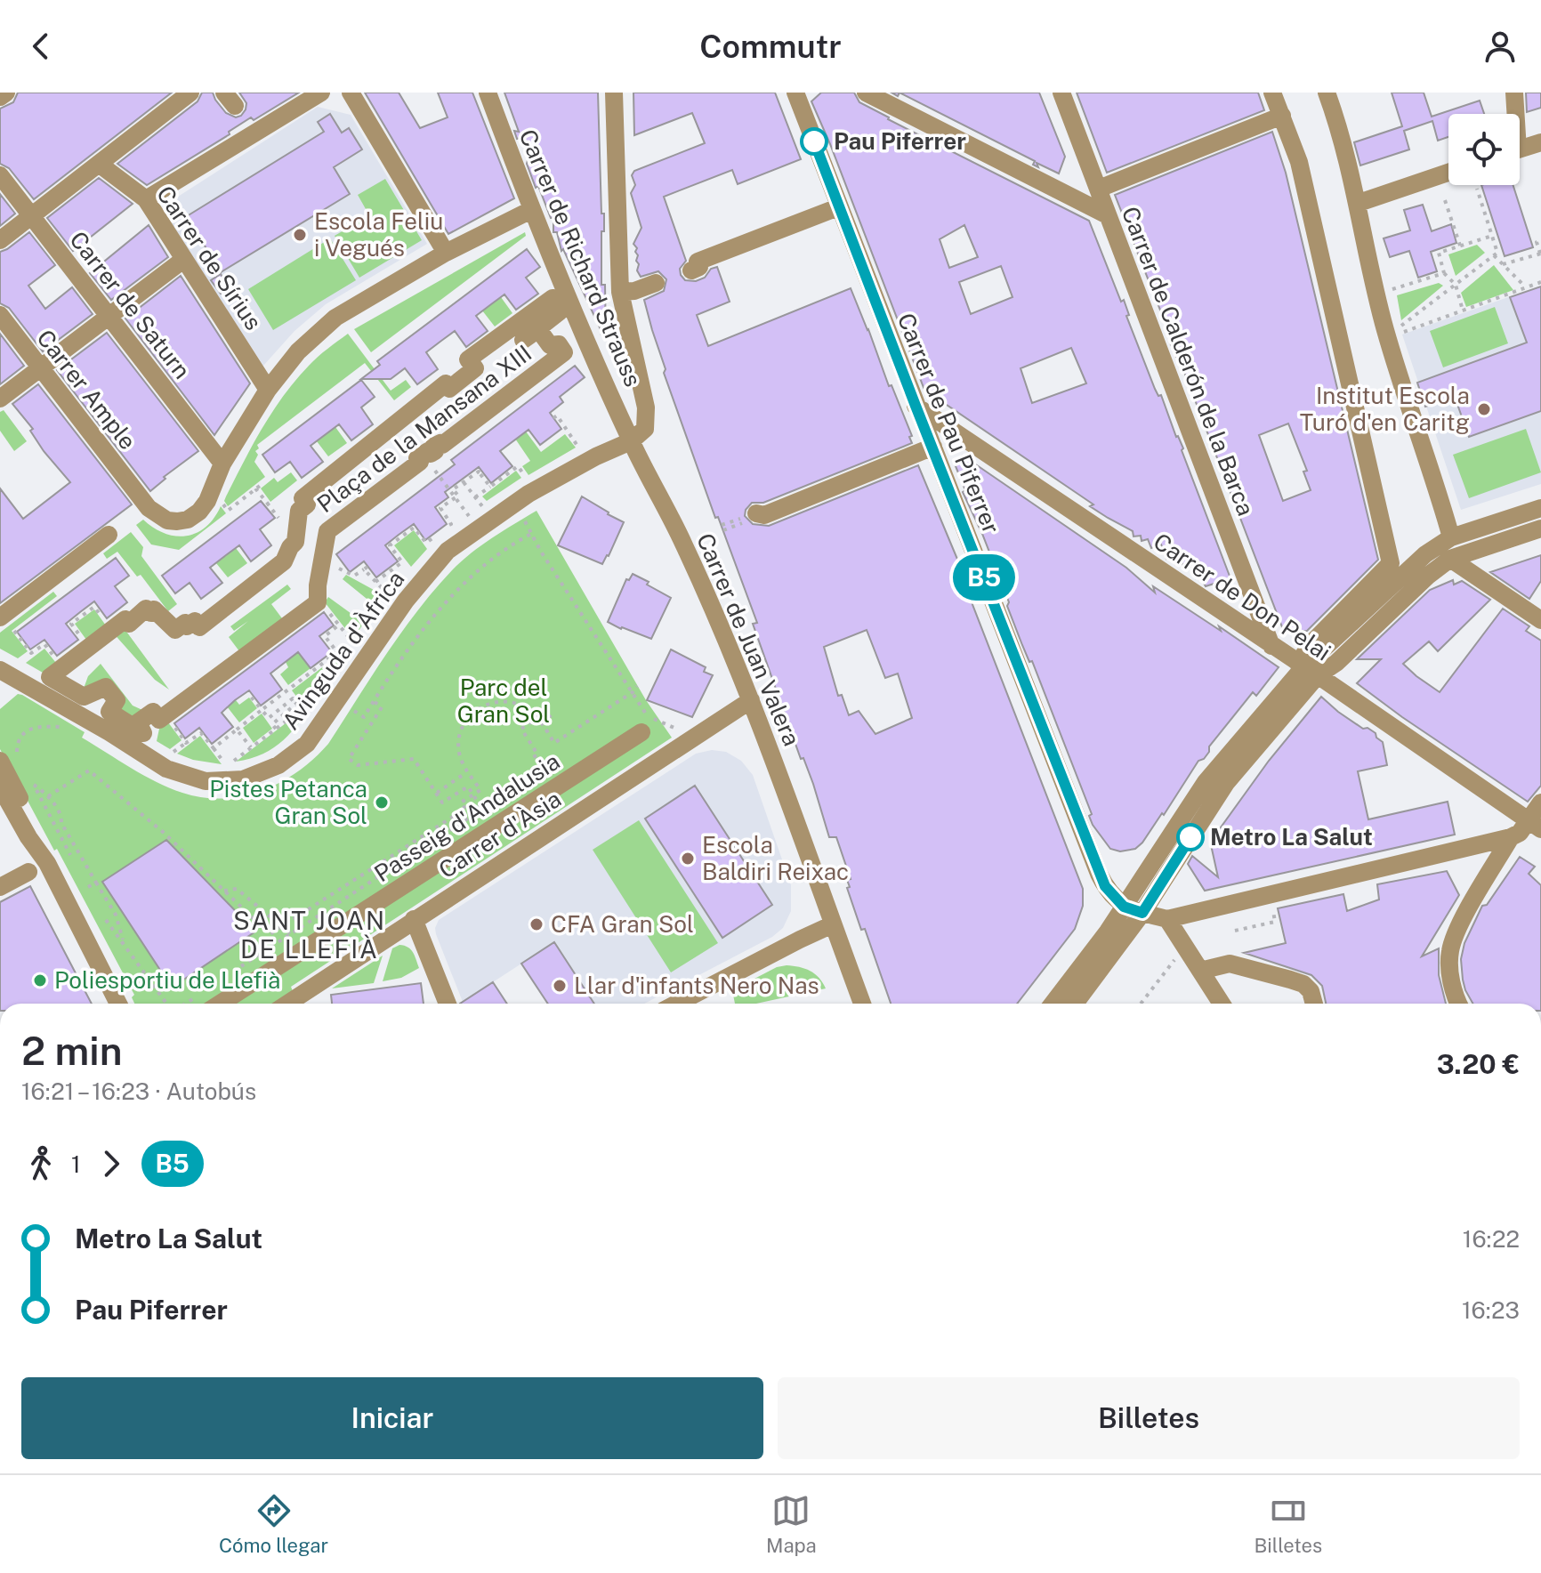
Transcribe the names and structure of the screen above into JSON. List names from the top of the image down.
{
  "streets": {
    "street": [
      "Carrer de Sírius",
      "Carrer de Richard Strauss",
      "Carrer de Saturn",
      "Carrer de Calderón de la Barca",
      "Carrer Ample",
      "Carrer de Pau Piferrer",
      "Plaça de la Mansana XIII",
      "Carrer de Don Pelai",
      "Carrer de Juan Valera",
      "Avinguda d'Àfrica",
      "Passeig d'Andalusia",
      "Carrer d'Àsia"
    ]
  },
  "crossings": [
    ["Carrer de Sírius", "Carrer Ample"],
    ["Carrer de Richard Strauss", "Carrer Ample"],
    ["Carrer de Richard Strauss", "Carrer de Juan Valera"],
    ["Carrer de Richard Strauss", "Avinguda d'Àfrica"],
    ["Carrer de Saturn", "Carrer Ample"],
    ["Carrer de Calderón de la Barca", "Carrer de Don Pelai"],
    ["Carrer de Pau Piferrer", "Carrer de Don Pelai"],
    ["Carrer de Juan Valera", "Avinguda d'Àfrica"],
    ["Carrer de Juan Valera", "Carrer d'Àsia"]
  ],
  "districts": ["SANT JOAN DE LLEFIÀ"],
  "parks": ["Parc del Gran Sol"],
  "places": [
    "Pau Piferrer",
    "Escola Feliu i Vegués",
    "Institut Escola Turó d'en Caritg",
    "Pistes Petanca Gran Sol",
    "Metro La Salut",
    "Escola Baldiri Reixac",
    "CFA Gran Sol",
    "Poliesportiu de Llefià",
    "Llar d'infants Nero Nas"
  ],
  "lines": ["bus line B5"],
  "page": {
    "header": "Commutr",
    "on_map": "B5",
    "heading": ["2 min", "16:21 – 16:23 · Autobús", "3.20 €"],
    "legs": ["1", "B5"],
    "list": [
      {
        "name": "Metro La Salut",
        "value": "16:22"
      },
      {
        "name": "Pau Piferrer",
        "value": "16:23"
      }
    ],
    "buttons": ["Iniciar", "Billetes"],
    "tabs": ["Cómo llegar", "Mapa", "Billetes"]
  }
}
